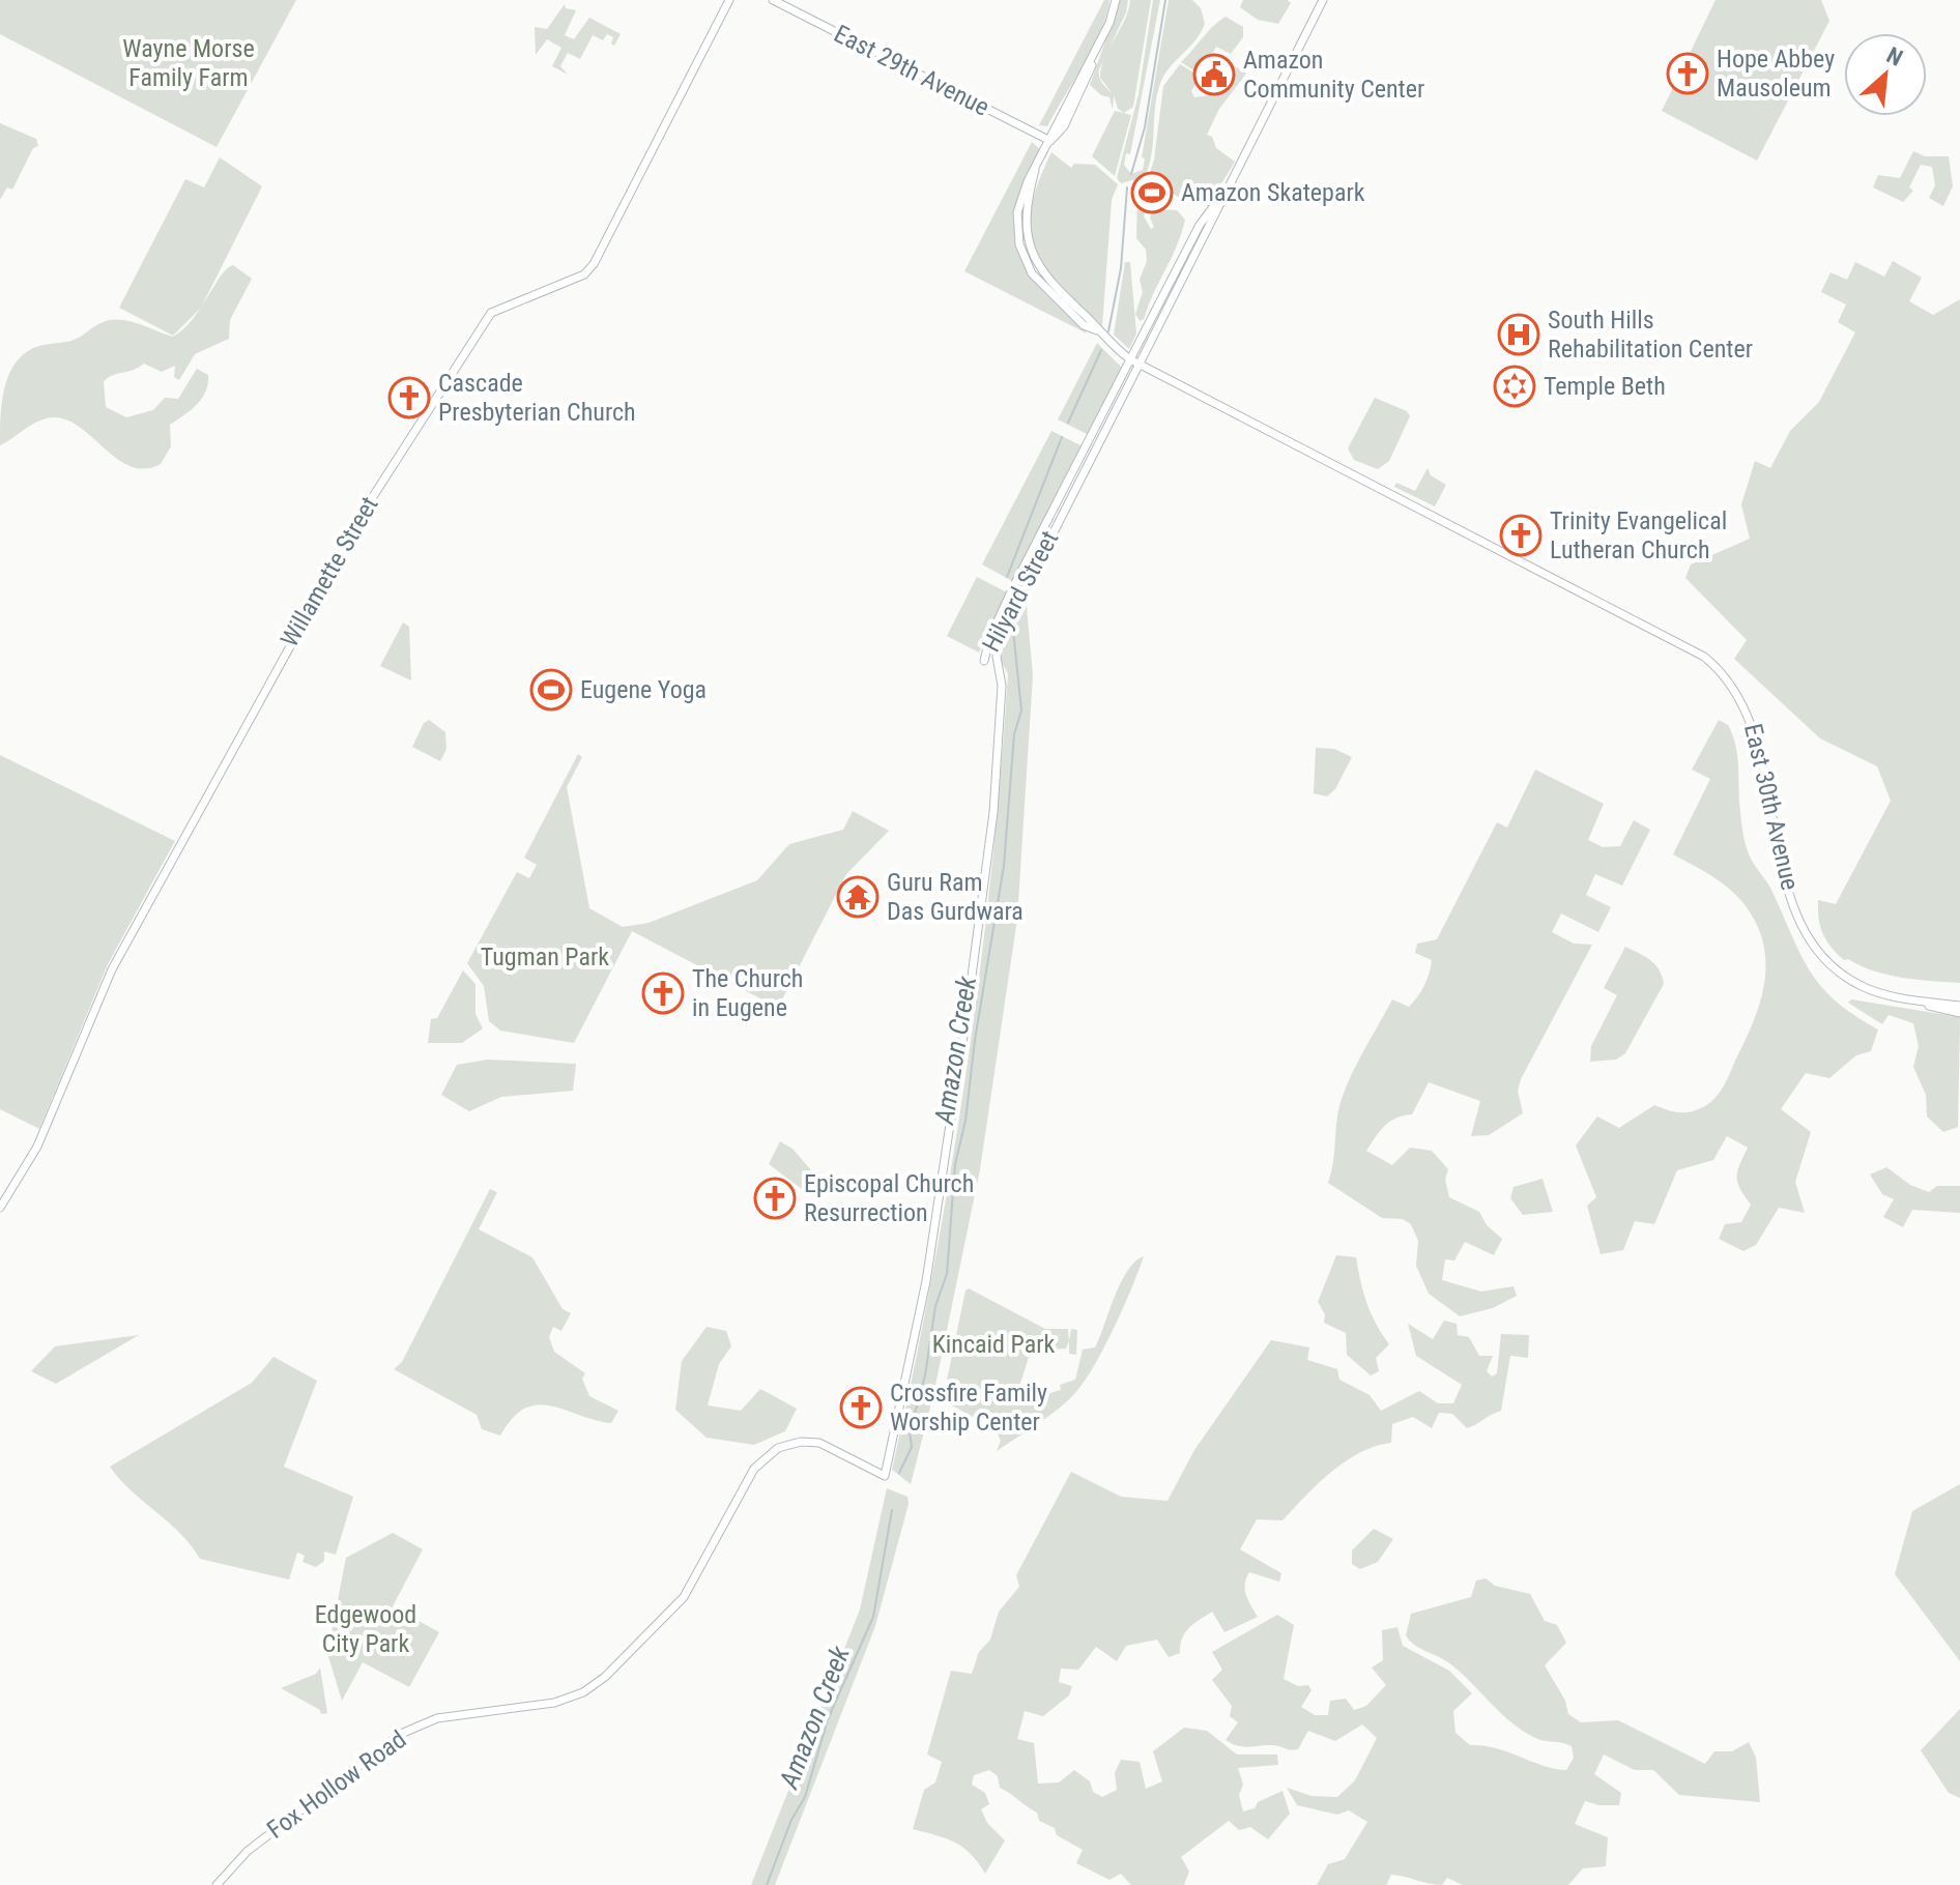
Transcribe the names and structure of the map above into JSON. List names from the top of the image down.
{
  "streets": {
    "main road": [
      "East 29th Avenue",
      "Willamette Street",
      "Hilyard Street",
      "East 30th Avenue",
      "Fox Hollow Road"
    ]
  },
  "crossings": [
    ["East 29th Avenue", "East 30th Avenue"],
    ["Hilyard Street", "East 30th Avenue"]
  ],
  "water": ["Amazon Creek"],
  "parks": [
    "Wayne Morse Family Farm",
    "Tugman Park",
    "Kincaid Park",
    "Edgewood City Park"
  ],
  "places": {
    "church": [
      "Hope Abbey Mausoleum",
      "Cascade Presbyterian Church",
      "Trinity Evangelical Lutheran Church",
      "The Church in Eugene",
      "Episcopal Church Resurrection",
      "Crossfire Family Worship Center"
    ],
    "public building": ["Amazon Community Center"],
    "sports": ["Amazon Skatepark", "Eugene Yoga"],
    "hospital": ["South Hills Rehabilitation Center"],
    "synagogue": ["Temple Beth"],
    "temple": ["Guru Ram Das Gurdwara"]
  },
  "north": "top right"
}
